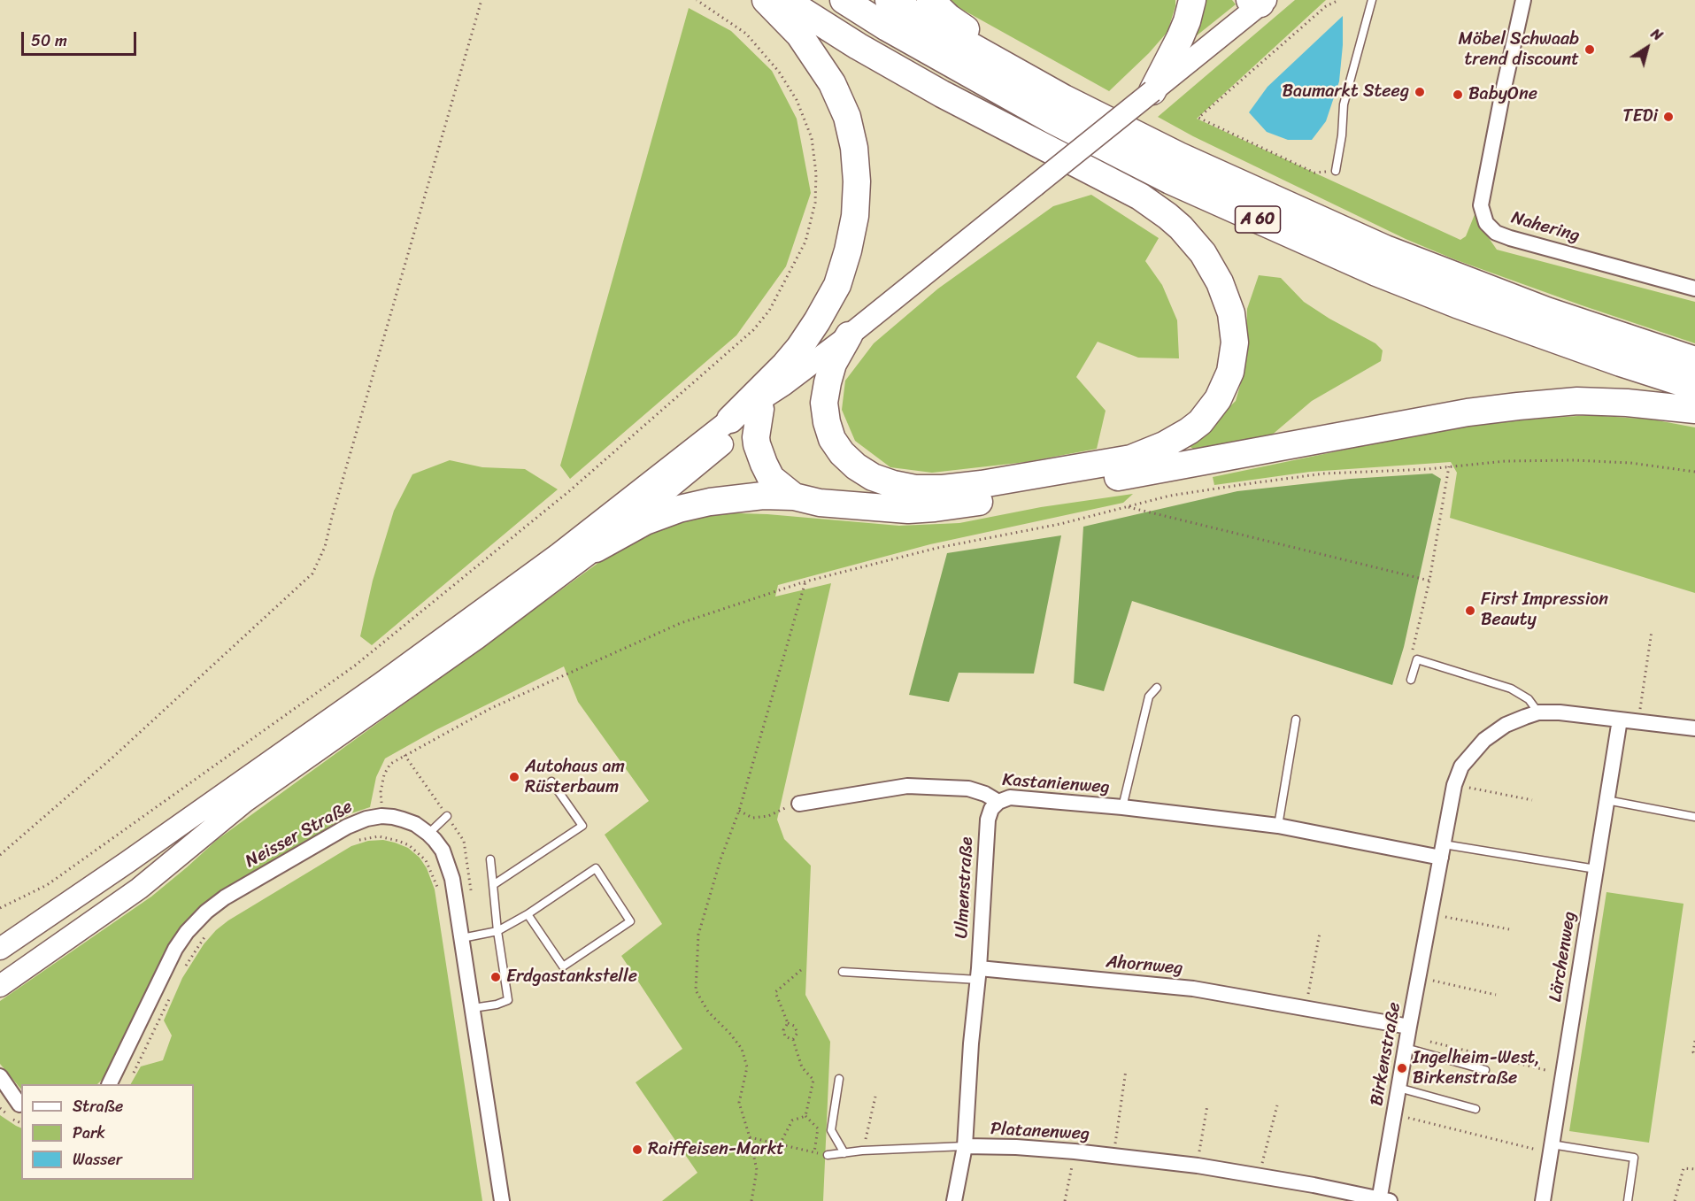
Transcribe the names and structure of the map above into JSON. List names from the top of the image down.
{
  "streets": {
    "highway": ["A 60"],
    "street": [
      "Nahering",
      "Kastanienweg",
      "Neisser Straße",
      "Ulmenstraße",
      "Lärchenweg",
      "Ahornweg",
      "Birkenstraße",
      "Platanenweg"
    ]
  },
  "crossings": [
    ["Kastanienweg", "Ulmenstraße"],
    ["Kastanienweg", "Birkenstraße"],
    ["Ulmenstraße", "Ahornweg"],
    ["Ulmenstraße", "Platanenweg"],
    ["Ahornweg", "Birkenstraße"],
    ["Birkenstraße", "Platanenweg"]
  ],
  "places": [
    "Möbel Schwaab trend discount",
    "Baumarkt Steeg",
    "BabyOne",
    "TEDi",
    "First Impression Beauty",
    "Autohaus am Rüsterbaum",
    "Erdgastankstelle",
    "Ingelheim-West, Birkenstraße",
    "Raiffeisen-Markt"
  ],
  "legend": ["Straße", "Park", "Wasser"],
  "scale_bar": "50 m",
  "north": "top right"
}
